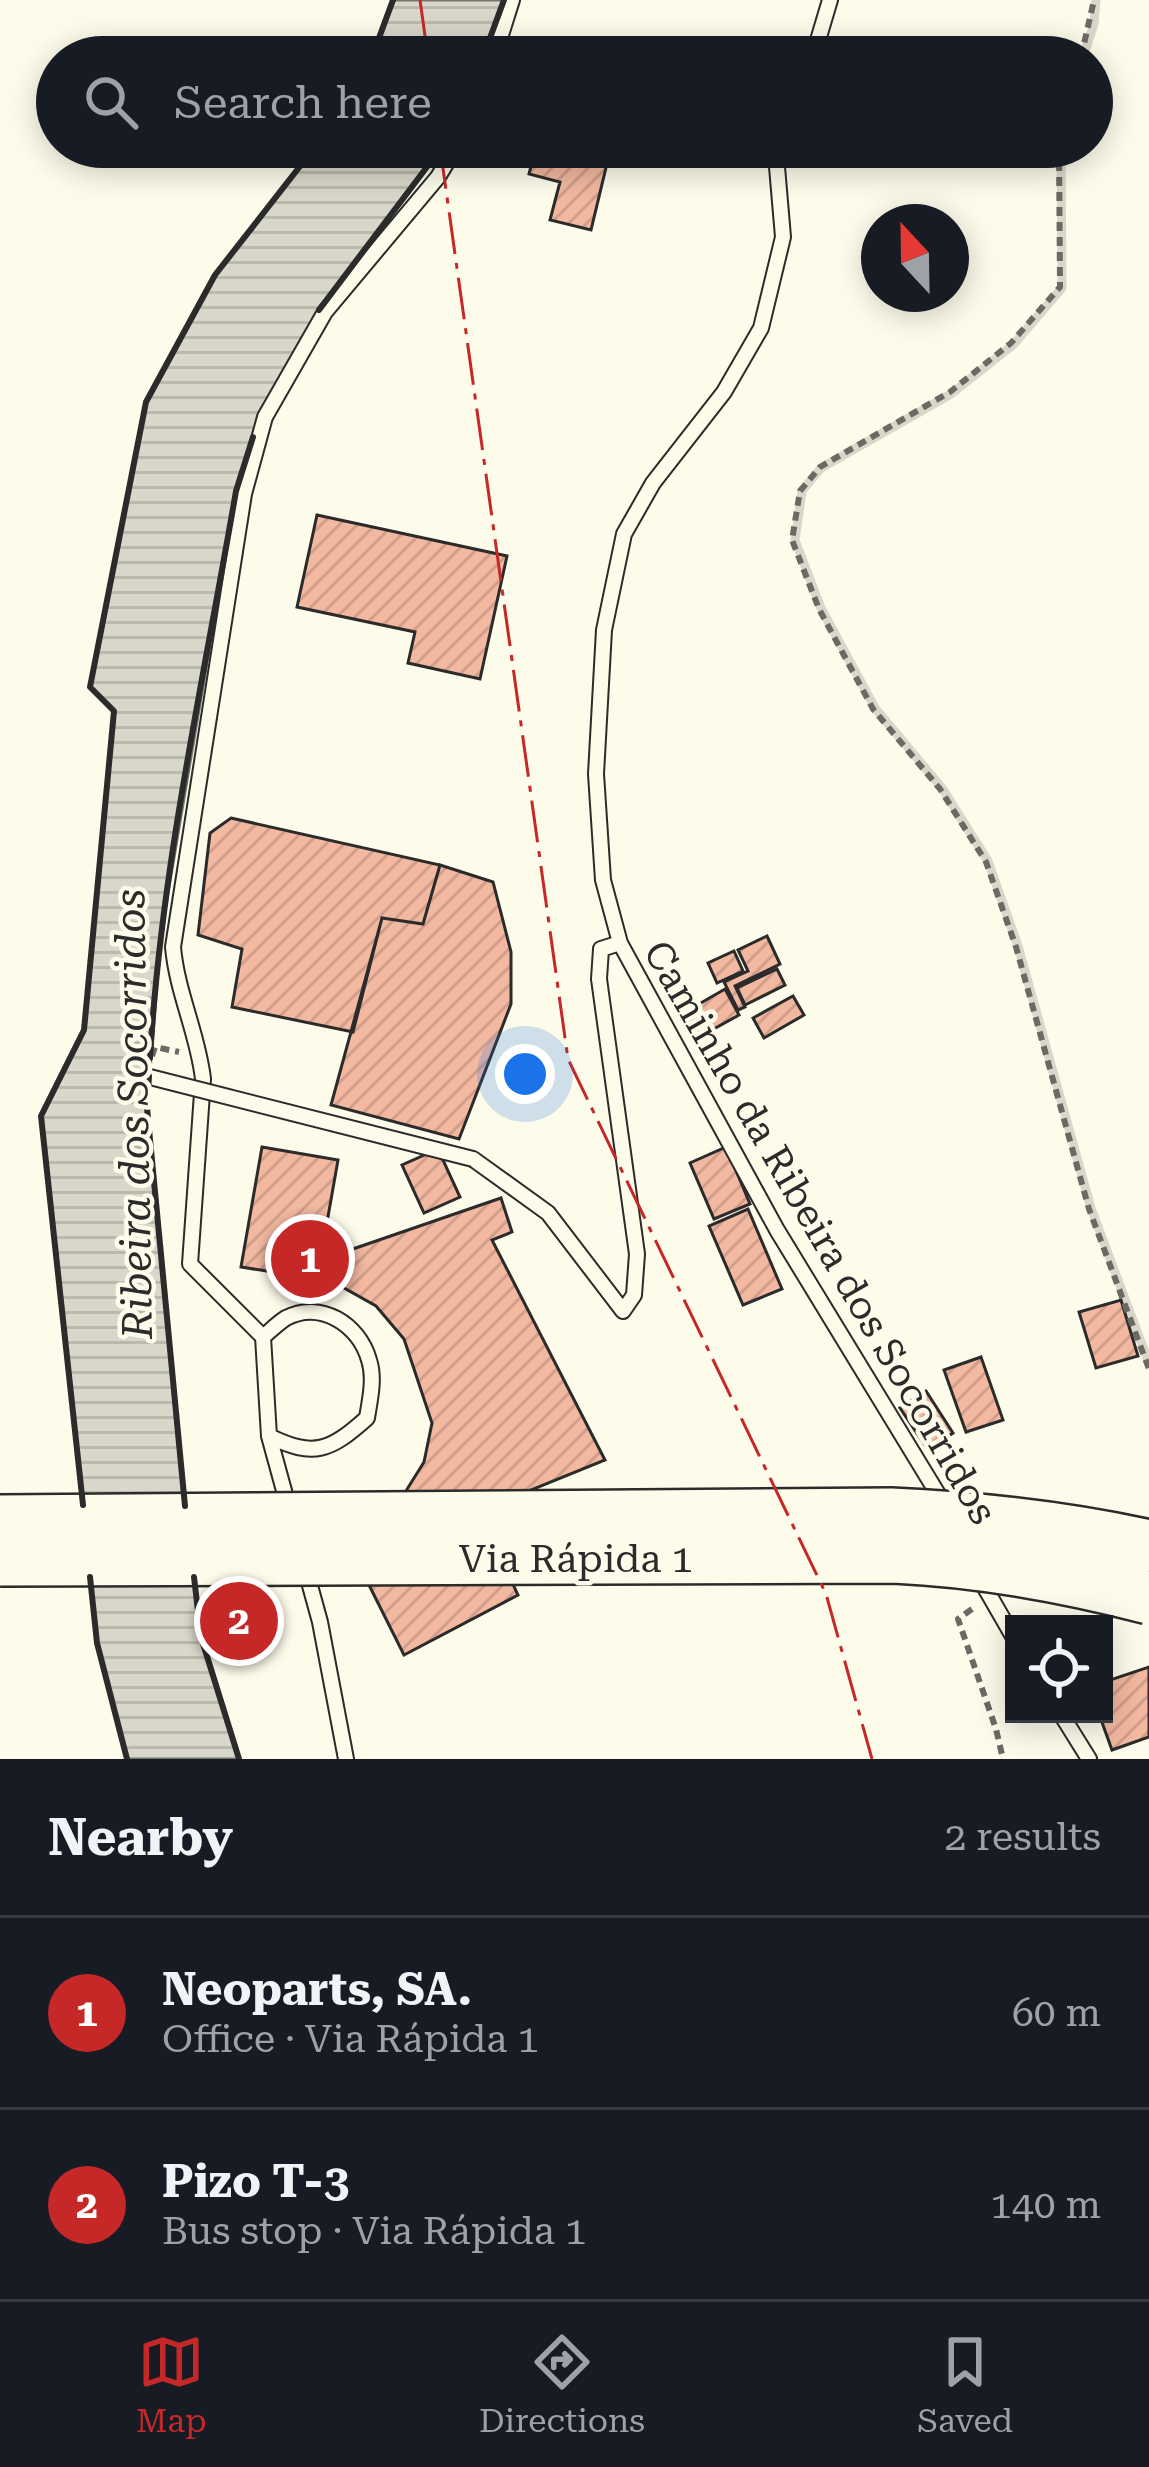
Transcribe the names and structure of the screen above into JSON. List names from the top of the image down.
{
  "streets": {
    "highway": ["Via Rápida 1"],
    "lane": ["Caminho da Ribeira dos Socorridos"]
  },
  "water": ["Ribeira dos Socorridos"],
  "north": "top",
  "page": {
    "search": "Search here",
    "pins": ["1", "2"],
    "heading": ["Nearby", "2 results"],
    "list": [
      {
        "mark": "1",
        "name": "Neoparts, SA.",
        "note": "Office · Via Rápida 1",
        "value": "60 m"
      },
      {
        "mark": "2",
        "name": "Pizo T-3",
        "note": "Bus stop · Via Rápida 1",
        "value": "140 m"
      }
    ],
    "nav": ["Map", "Directions", "Saved"]
  }
}
